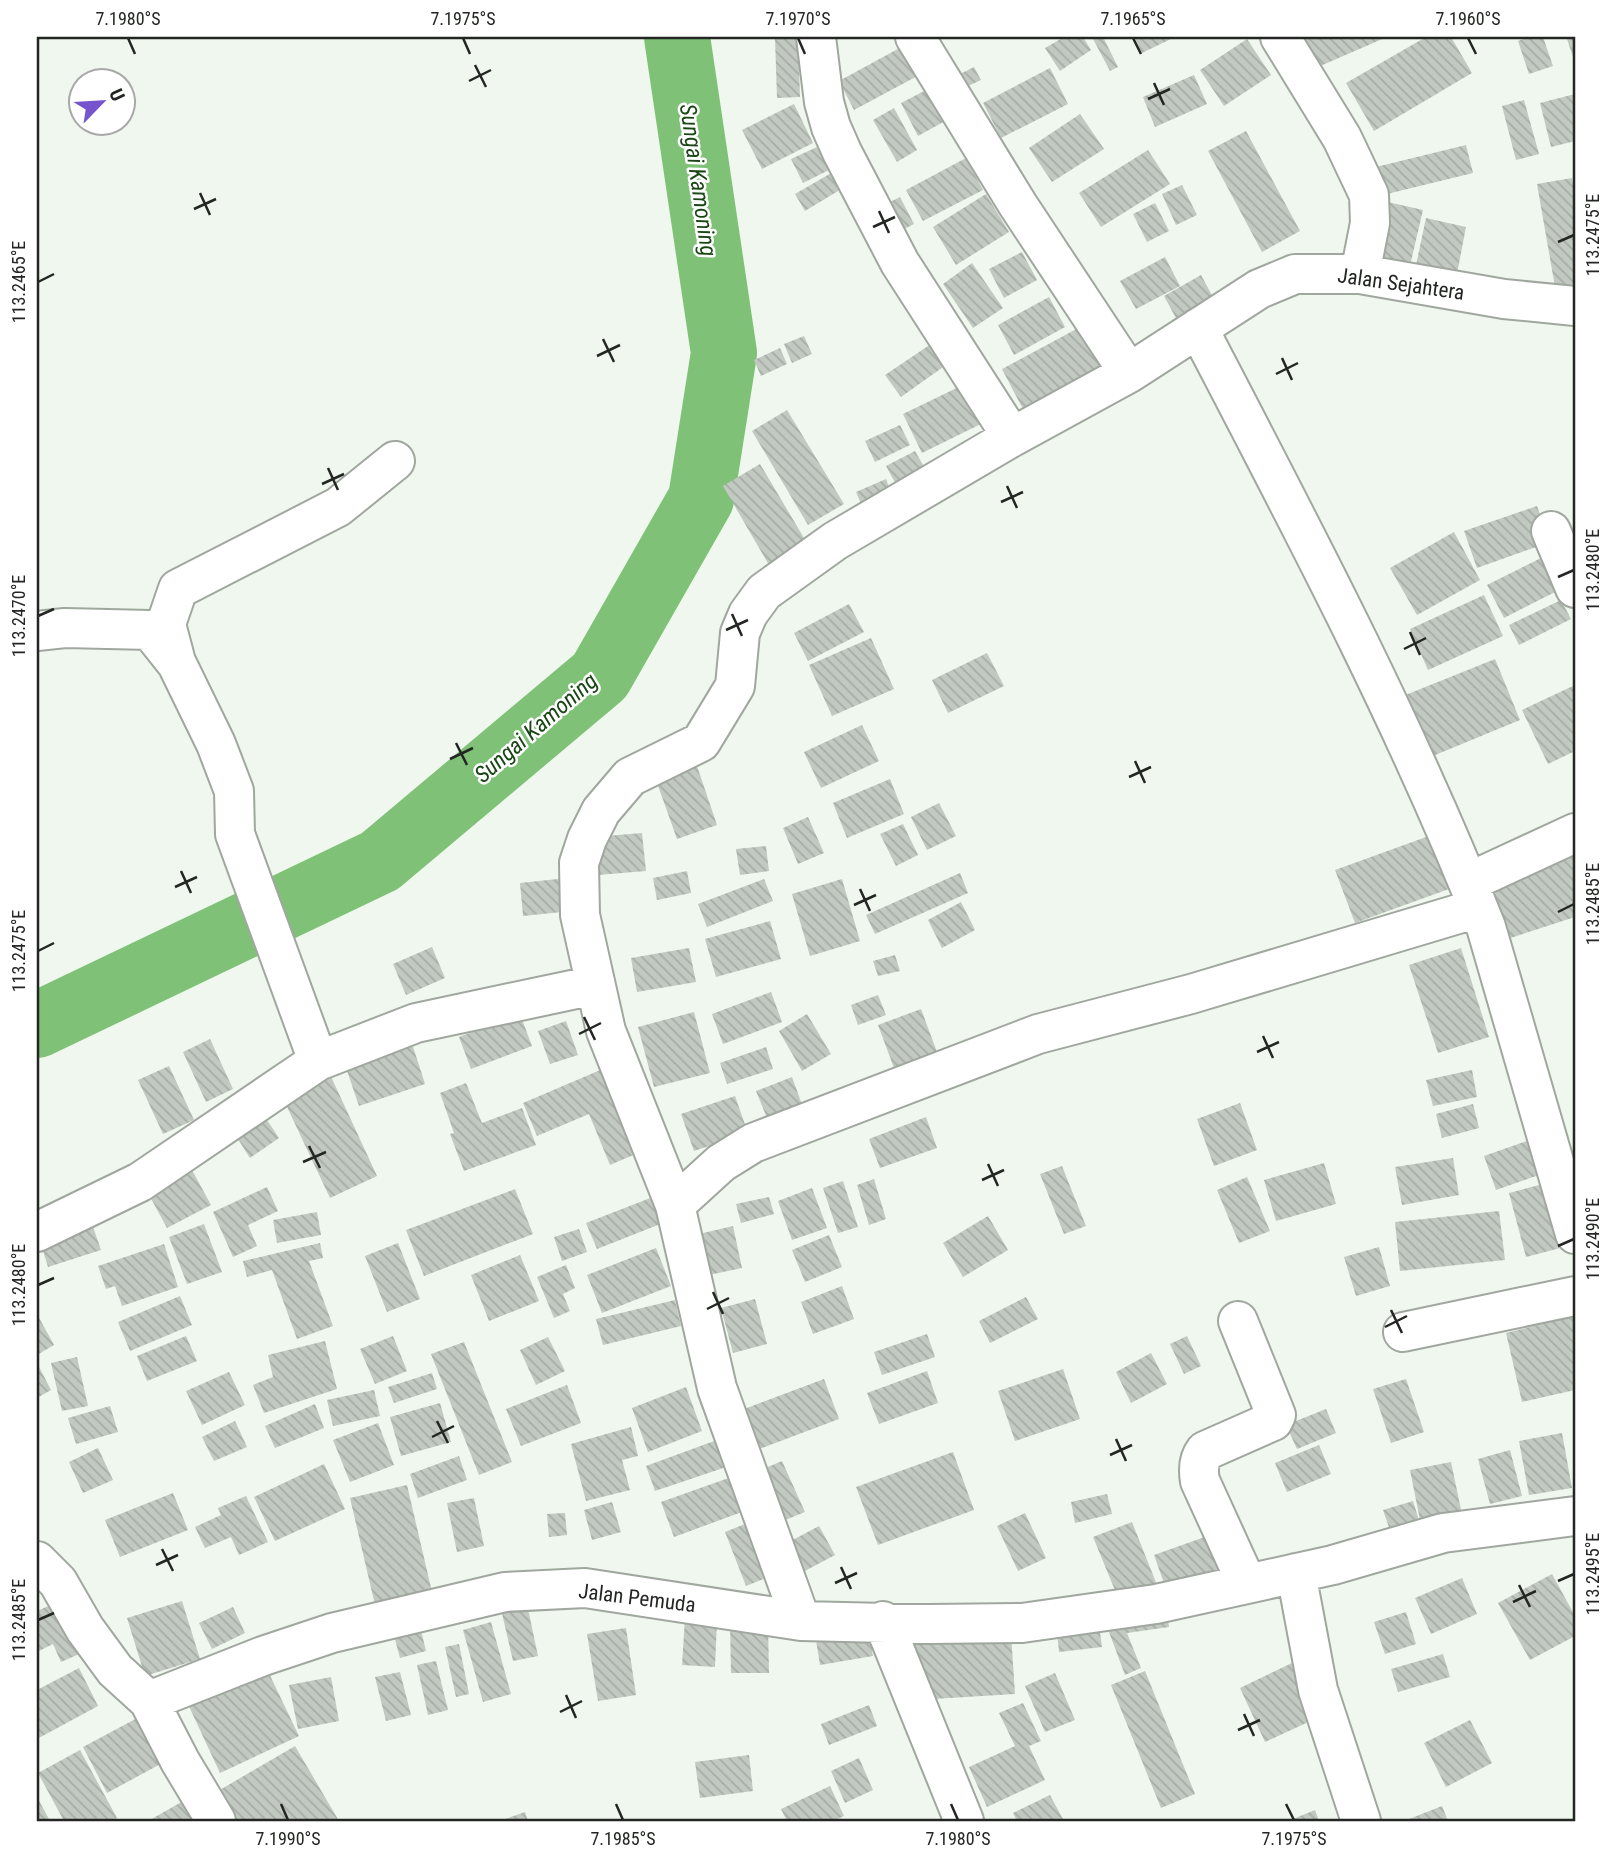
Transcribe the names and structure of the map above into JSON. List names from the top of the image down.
{
  "streets": {
    "street": ["Jalan Sejahtera", "Jalan Pemuda"]
  },
  "crossings": [
    ["Jalan Sejahtera", "Jalan Pemuda"]
  ],
  "water": ["Sungai Kamoning"],
  "north": "top right",
  "coordinates": [
    "7.1980°S",
    "7.1975°S",
    "7.1970°S",
    "7.1965°S",
    "7.1960°S",
    "113.2475°E",
    "113.2465°E",
    "113.2480°E",
    "113.2470°E",
    "113.2485°E",
    "113.2490°E",
    "113.2495°E",
    "7.1990°S",
    "7.1985°S"
  ]
}
